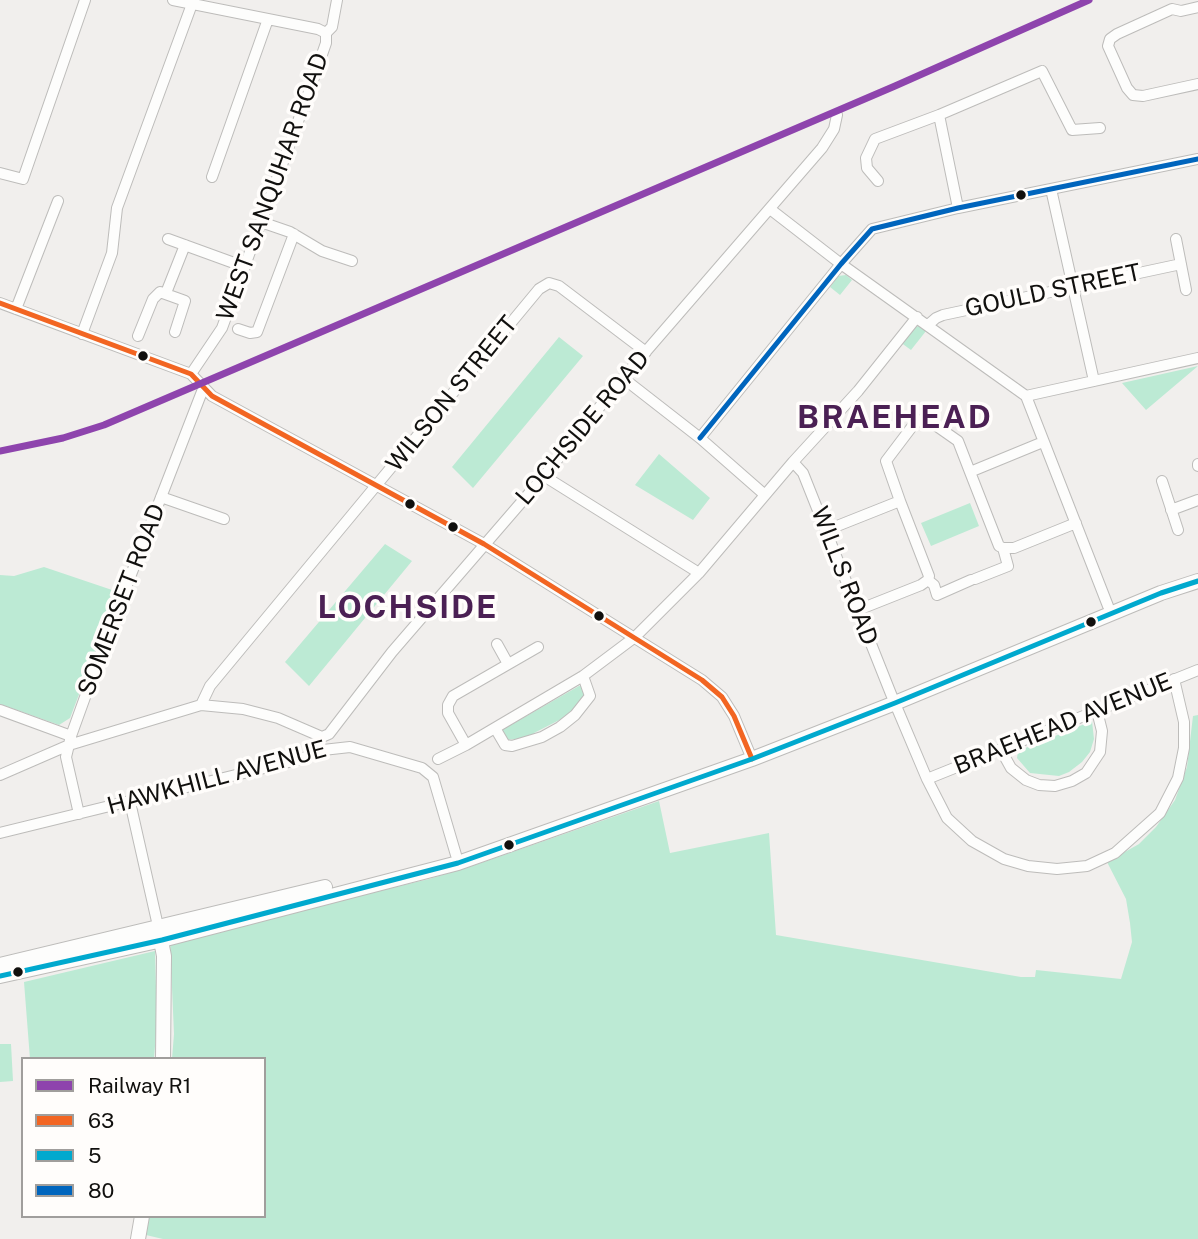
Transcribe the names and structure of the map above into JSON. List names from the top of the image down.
{
  "streets": {
    "street": [
      "WEST SANQUHAR ROAD",
      "GOULD STREET",
      "WILSON STREET",
      "LOCHSIDE ROAD",
      "WILLS ROAD",
      "SOMERSET ROAD",
      "BRAEHEAD AVENUE",
      "HAWKHILL AVENUE"
    ]
  },
  "crossings": [
    ["WILSON STREET", "LOCHSIDE ROAD"],
    ["WILLS ROAD", "BRAEHEAD AVENUE"],
    ["SOMERSET ROAD", "HAWKHILL AVENUE"]
  ],
  "districts": ["BRAEHEAD", "LOCHSIDE"],
  "lines": [
    "rail line R1",
    "transit line 80",
    "transit line 63",
    "transit line 5"
  ],
  "legend": [
    "Railway R1",
    "63",
    "5",
    "80"
  ]
}
